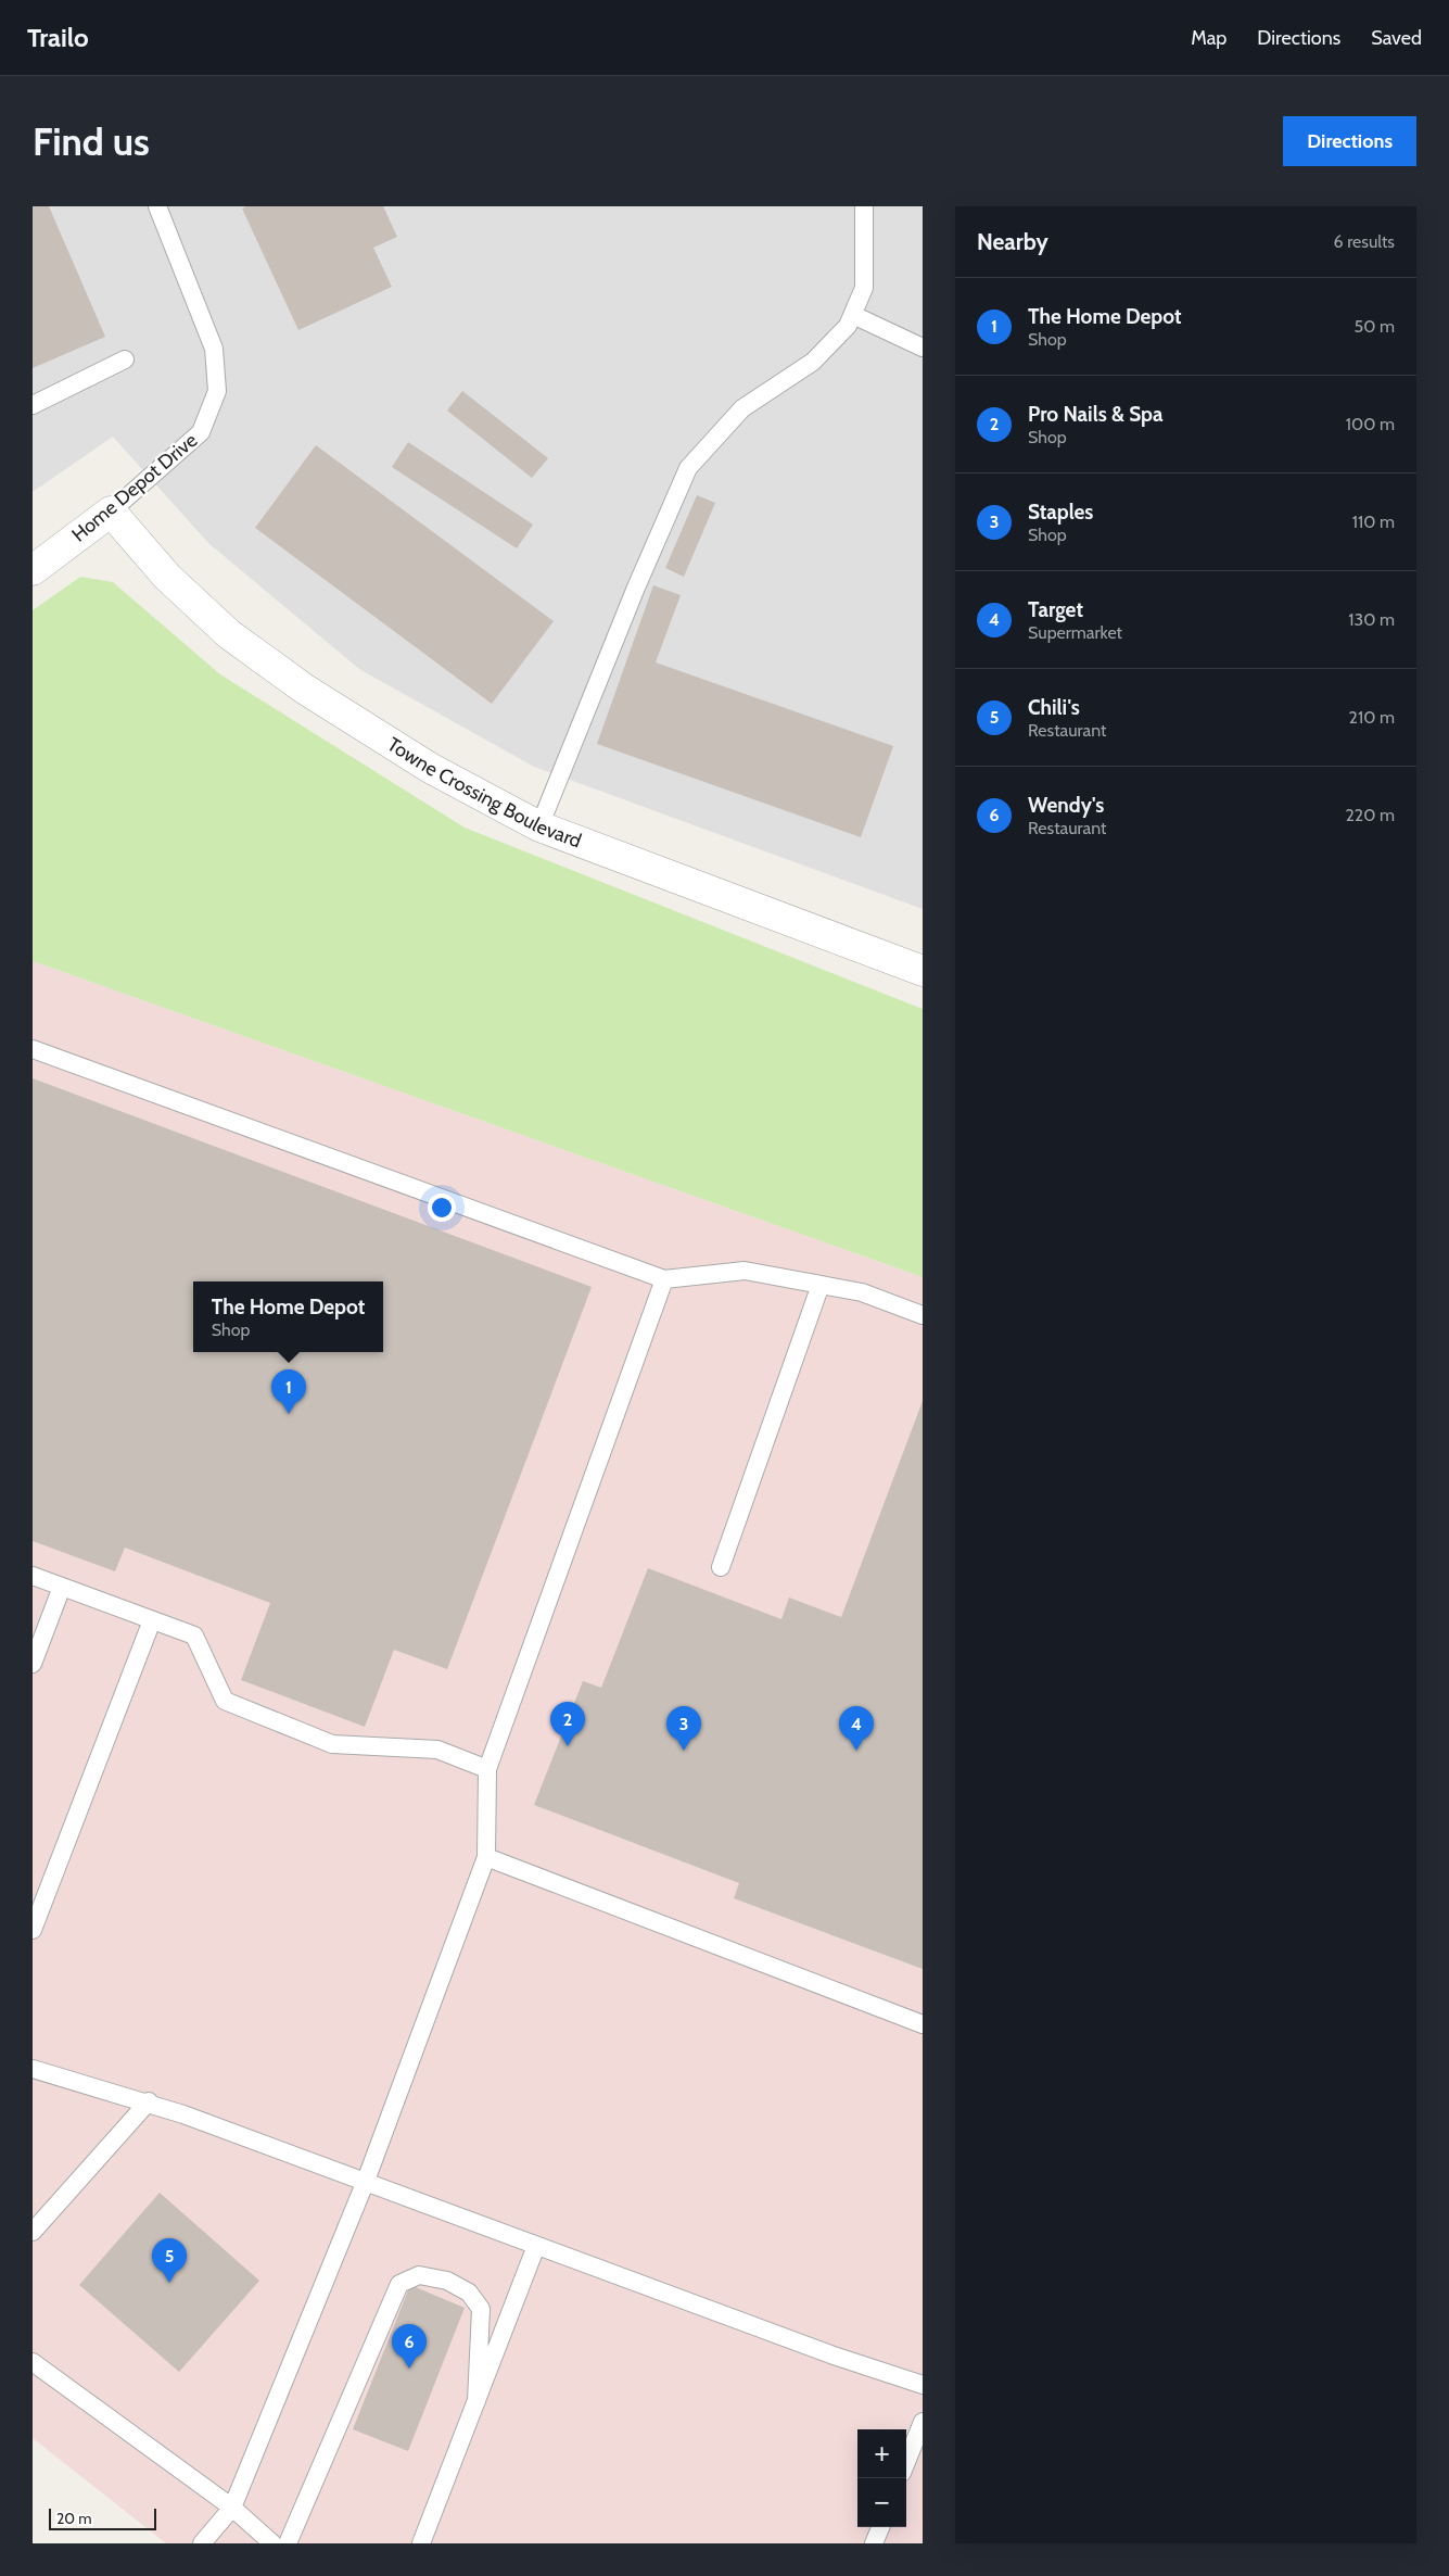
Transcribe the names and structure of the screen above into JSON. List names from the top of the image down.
{
  "streets": {
    "street": ["Home Depot Drive", "Towne Crossing Boulevard"]
  },
  "crossings": [
    ["Home Depot Drive", "Towne Crossing Boulevard"]
  ],
  "scale_bar": "20 m",
  "page": {
    "header": "Trailo",
    "nav": ["Map", "Directions", "Saved"],
    "buttons": "Directions",
    "title": "Find us",
    "heading": ["Nearby", "6 results"],
    "list": [
      {
        "mark": "1",
        "name": "The Home Depot",
        "note": "Shop",
        "value": "50 m"
      },
      {
        "mark": "2",
        "name": "Pro Nails & Spa",
        "note": "Shop",
        "value": "100 m"
      },
      {
        "mark": "3",
        "name": "Staples",
        "note": "Shop",
        "value": "110 m"
      },
      {
        "mark": "4",
        "name": "Target",
        "note": "Supermarket",
        "value": "130 m"
      },
      {
        "mark": "5",
        "name": "Chili's",
        "note": "Restaurant",
        "value": "210 m"
      },
      {
        "mark": "6",
        "name": "Wendy's",
        "note": "Restaurant",
        "value": "220 m"
      }
    ],
    "popup": ["The Home Depot", "Shop"],
    "pins": [
      "1",
      "2",
      "3",
      "4",
      "5",
      "6"
    ],
    "map_buttons": ["+", "−"],
    "scale": "20 m"
  }
}
